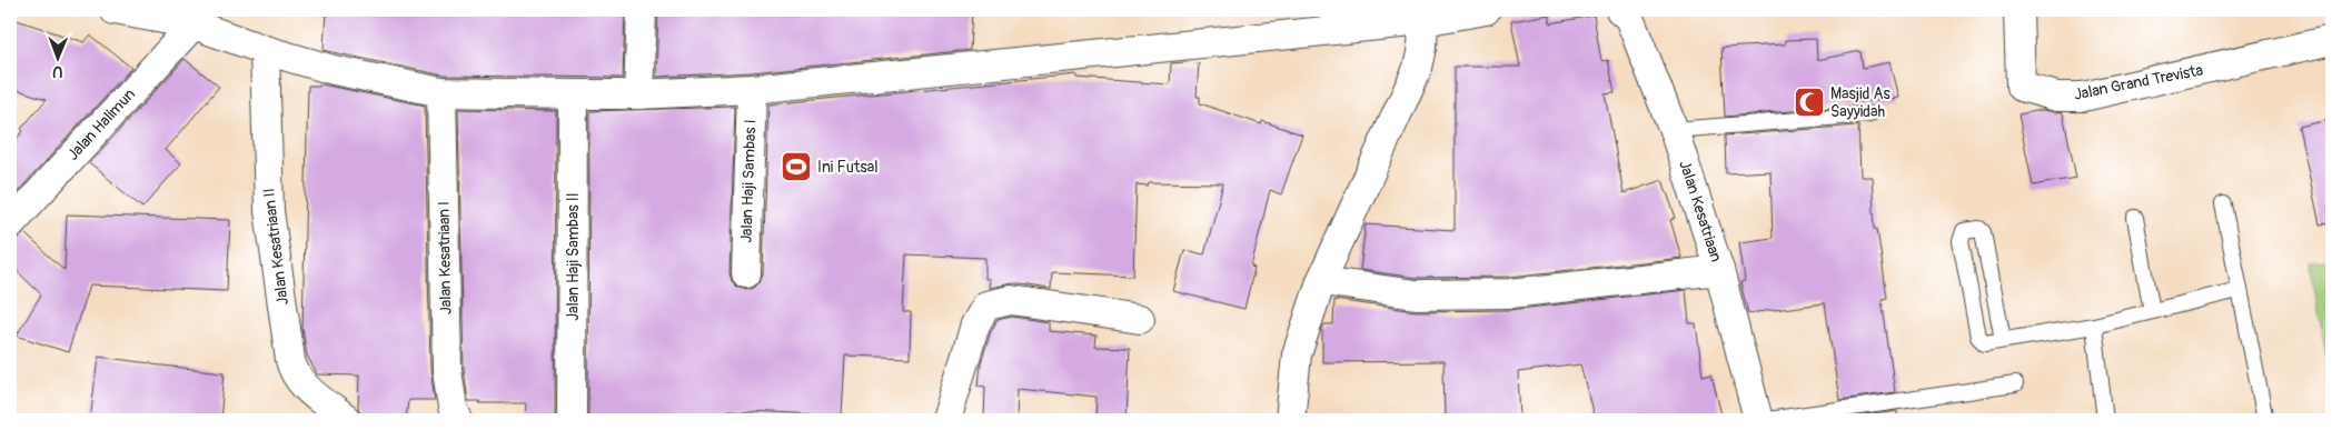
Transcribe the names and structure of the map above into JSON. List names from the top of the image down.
{
  "streets": {
    "street": [
      "Jalan Grand Trevista",
      "Jalan Halimun",
      "Jalan Haji Sambas I",
      "Jalan Kesatriaan",
      "Jalan Kesatriaan II",
      "Jalan Haji Sambas II",
      "Jalan Kesatriaan I"
    ]
  },
  "places": {
    "mosque": ["Masjid As Sayyidah"],
    "sports": ["Ini Futsal"]
  },
  "north": "bottom"
}
